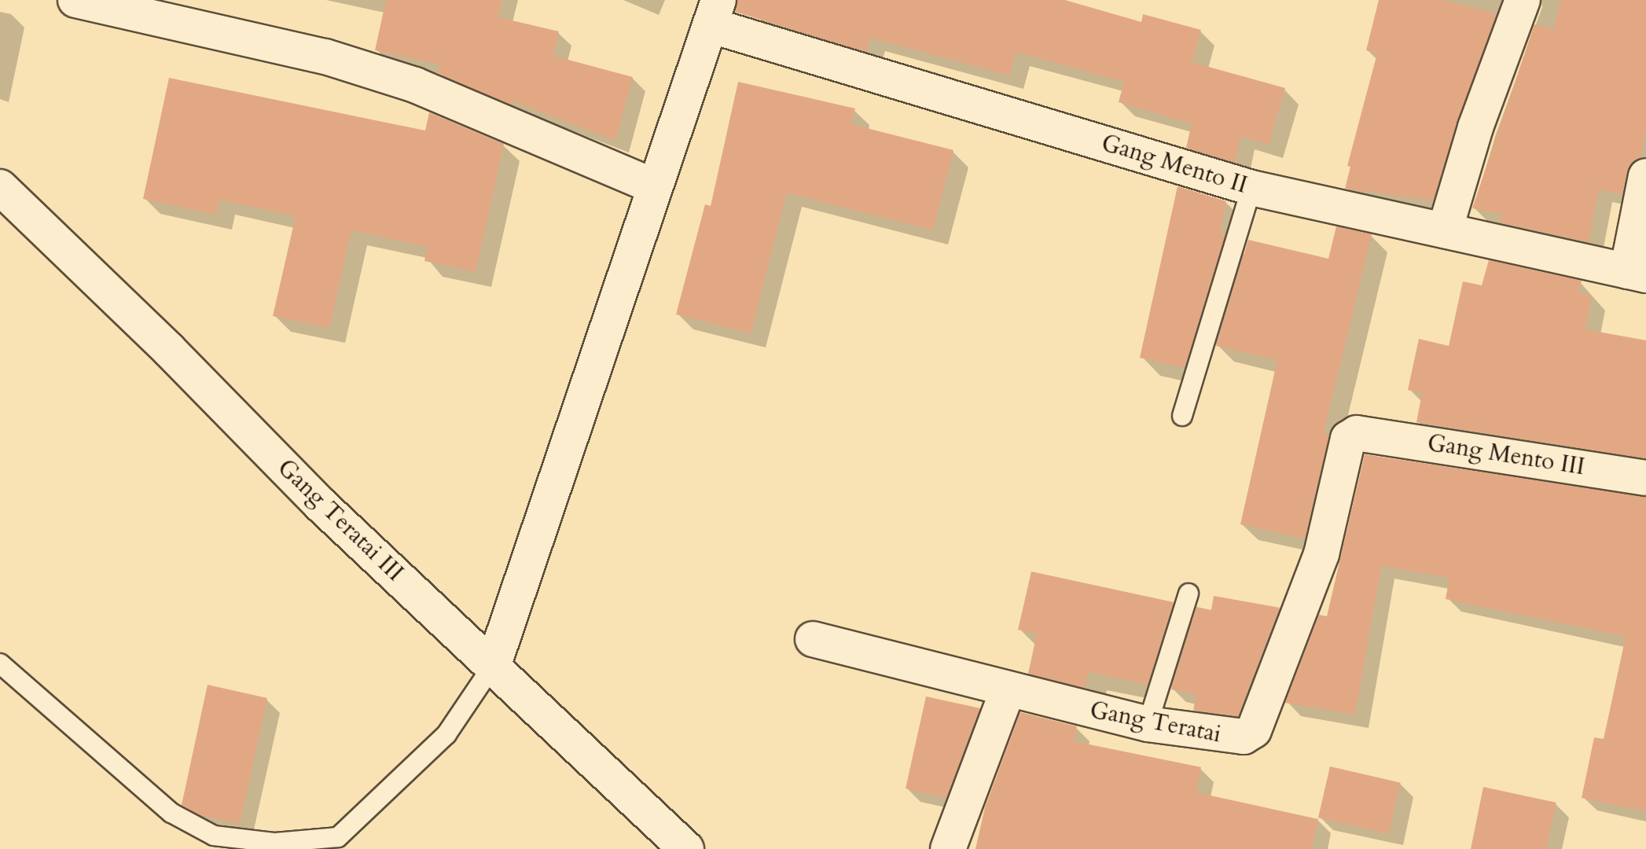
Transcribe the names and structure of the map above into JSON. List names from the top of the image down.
{
  "streets": {
    "street": [
      "Gang Mento II",
      "Gang Mento III",
      "Gang Teratai III",
      "Gang Teratai"
    ]
  },
  "crossings": [
    ["Gang Mento III", "Gang Teratai"]
  ]
}
